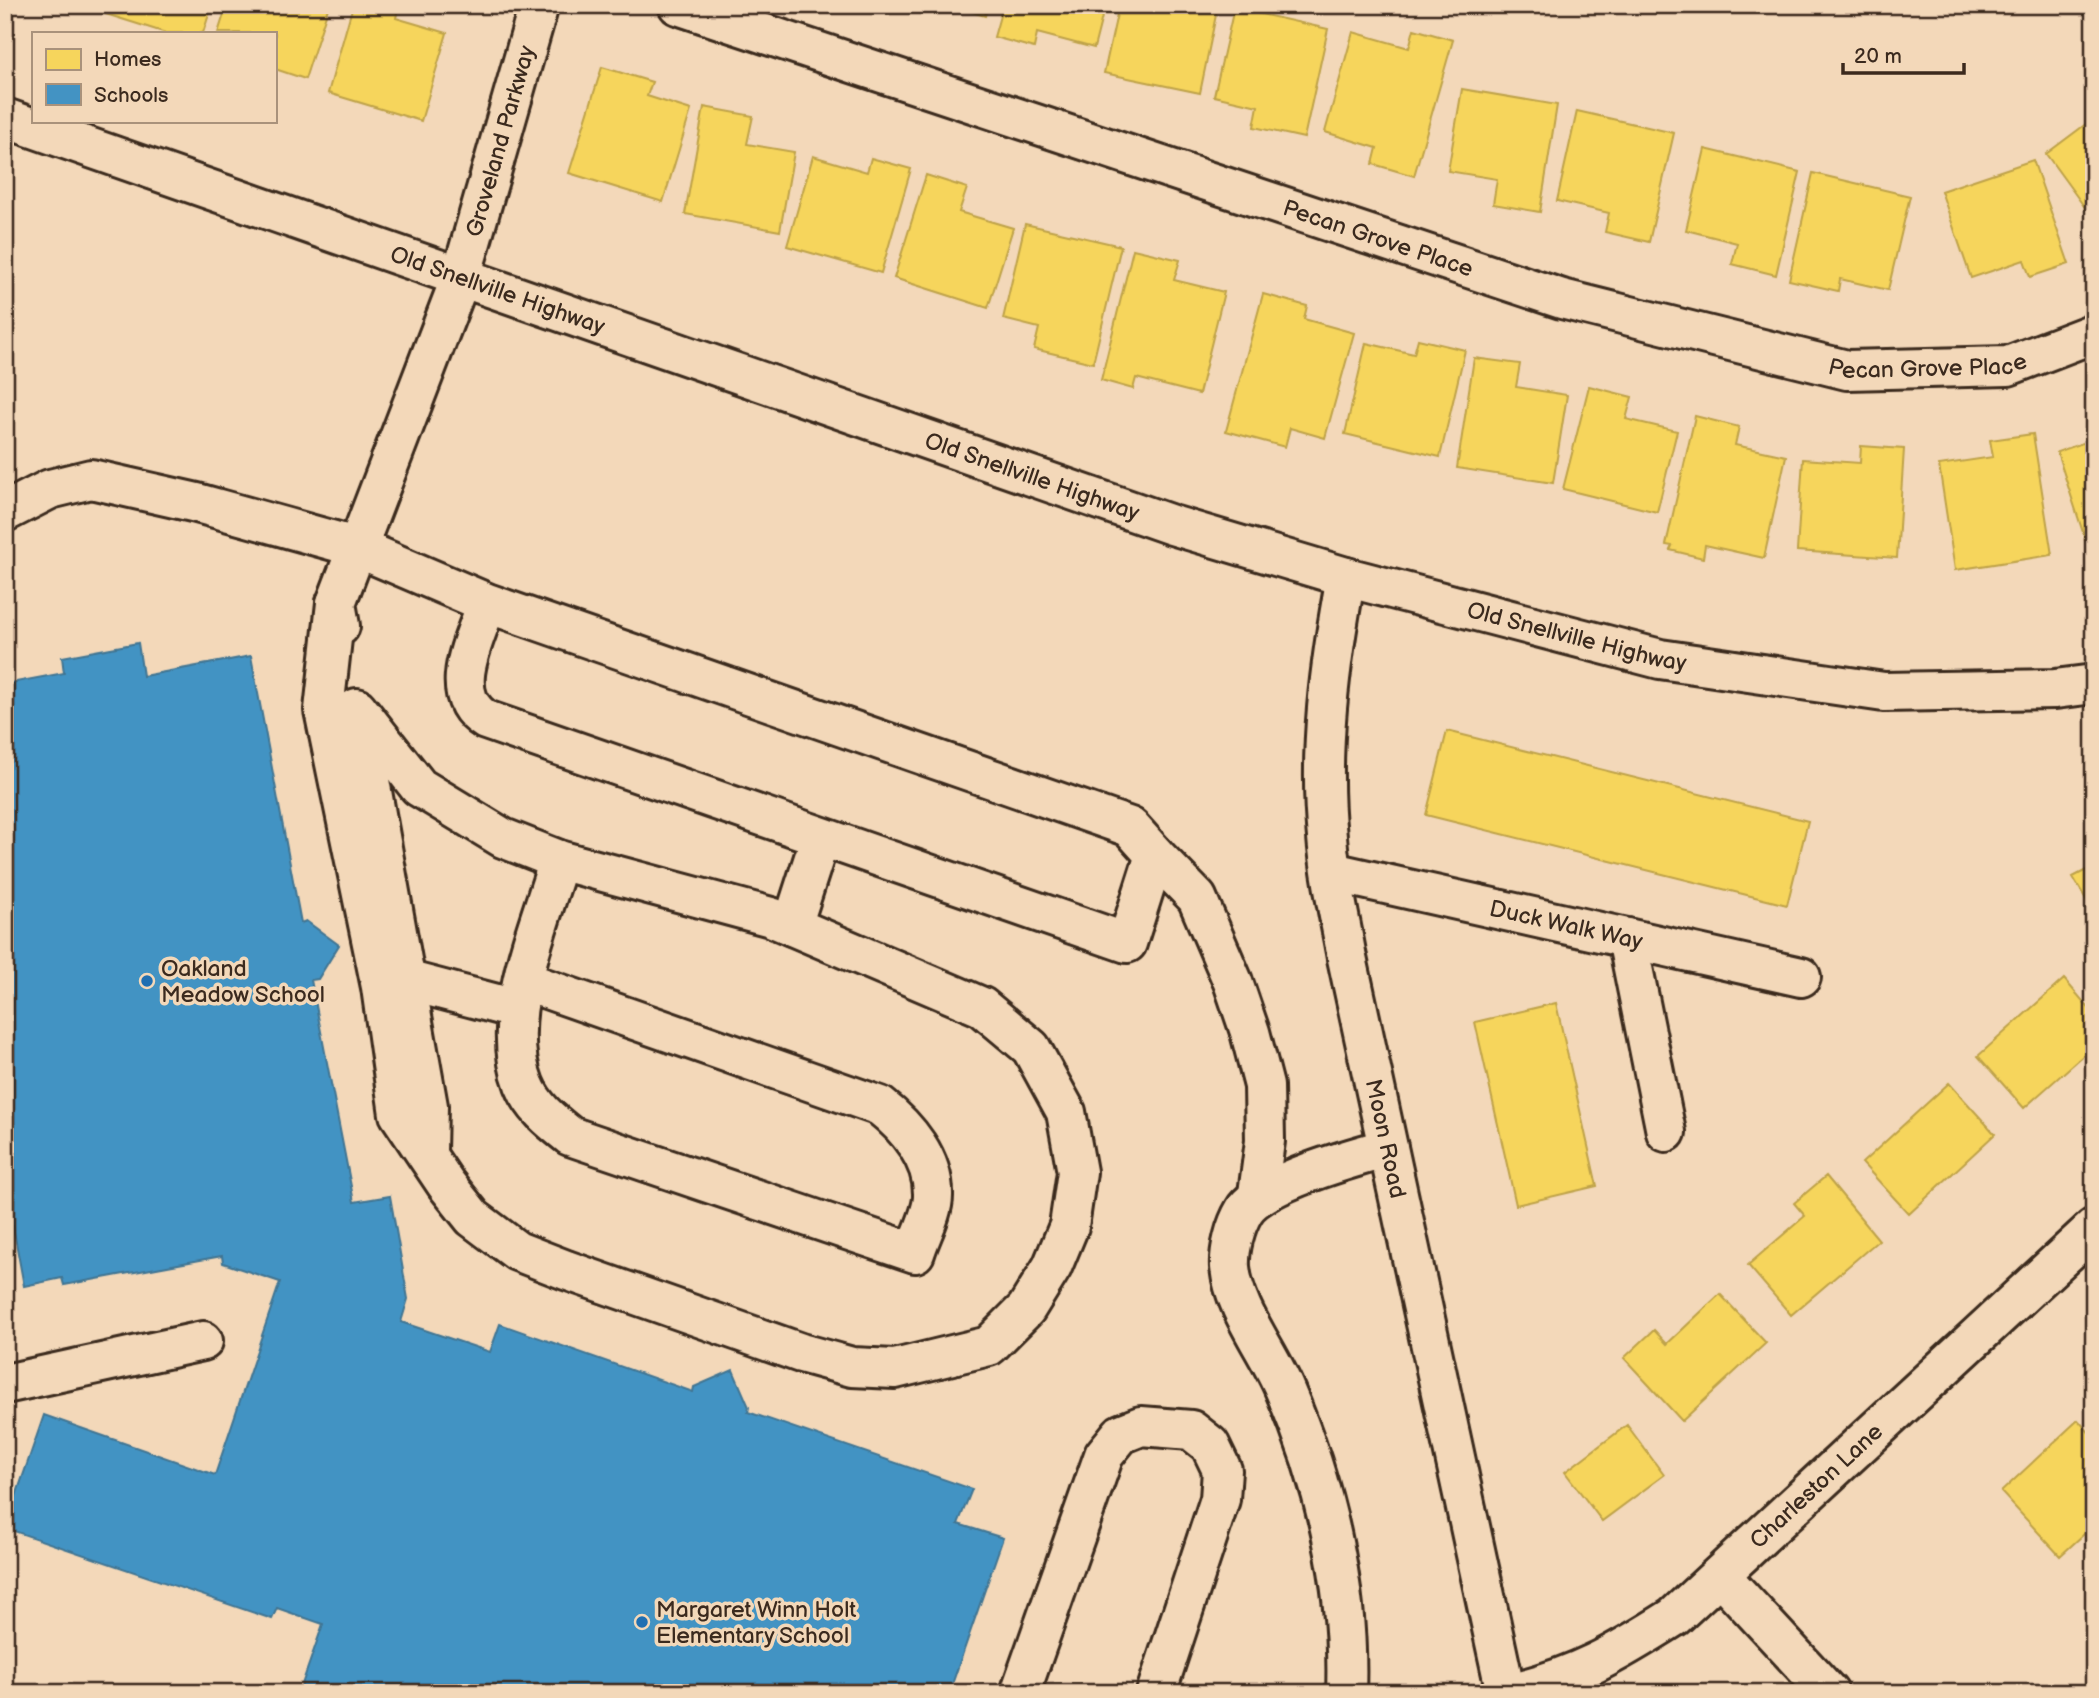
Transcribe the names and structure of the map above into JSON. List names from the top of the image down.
{
  "streets": {
    "street": [
      "Groveland Parkway",
      "Pecan Grove Place",
      "Old Snellville Highway",
      "Duck Walk Way",
      "Moon Road",
      "Charleston Lane"
    ]
  },
  "crossings": [
    ["Groveland Parkway", "Old Snellville Highway"],
    ["Old Snellville Highway", "Moon Road"],
    ["Duck Walk Way", "Moon Road"],
    ["Moon Road", "Charleston Lane"]
  ],
  "places": ["Oakland Meadow School", "Margaret Winn Holt Elementary School"],
  "legend": ["Homes", "Schools"],
  "scale_bar": "20 m"
}
